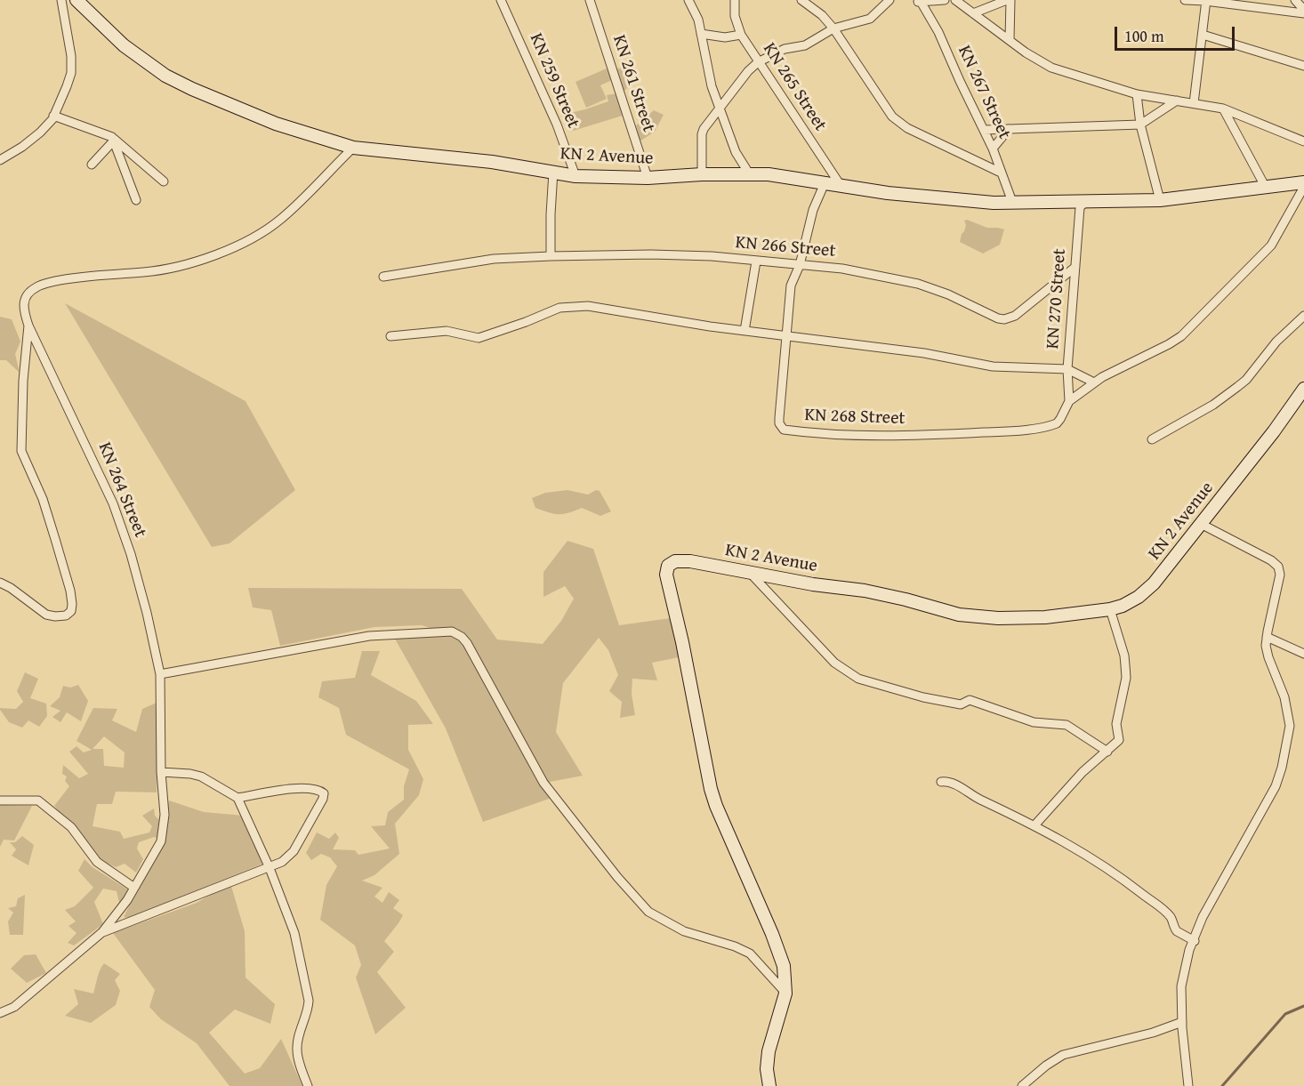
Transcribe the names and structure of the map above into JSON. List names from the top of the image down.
{
  "streets": {
    "main road": ["KN 2 Avenue"],
    "street": [
      "KN 259 Street",
      "KN 261 Street",
      "KN 265 Street",
      "KN 267 Street",
      "KN 266 Street",
      "KN 270 Street",
      "KN 268 Street",
      "KN 264 Street"
    ]
  },
  "crossings": [
    ["KN 259 Street", "KN 2 Avenue"],
    ["KN 261 Street", "KN 2 Avenue"],
    ["KN 265 Street", "KN 2 Avenue"],
    ["KN 267 Street", "KN 2 Avenue"],
    ["KN 2 Avenue", "KN 270 Street"],
    ["KN 2 Avenue", "KN 268 Street"],
    ["KN 2 Avenue", "KN 264 Street"],
    ["KN 266 Street", "KN 270 Street"],
    ["KN 266 Street", "KN 268 Street"],
    ["KN 270 Street", "KN 268 Street"]
  ],
  "scale_bar": "100 m"
}
